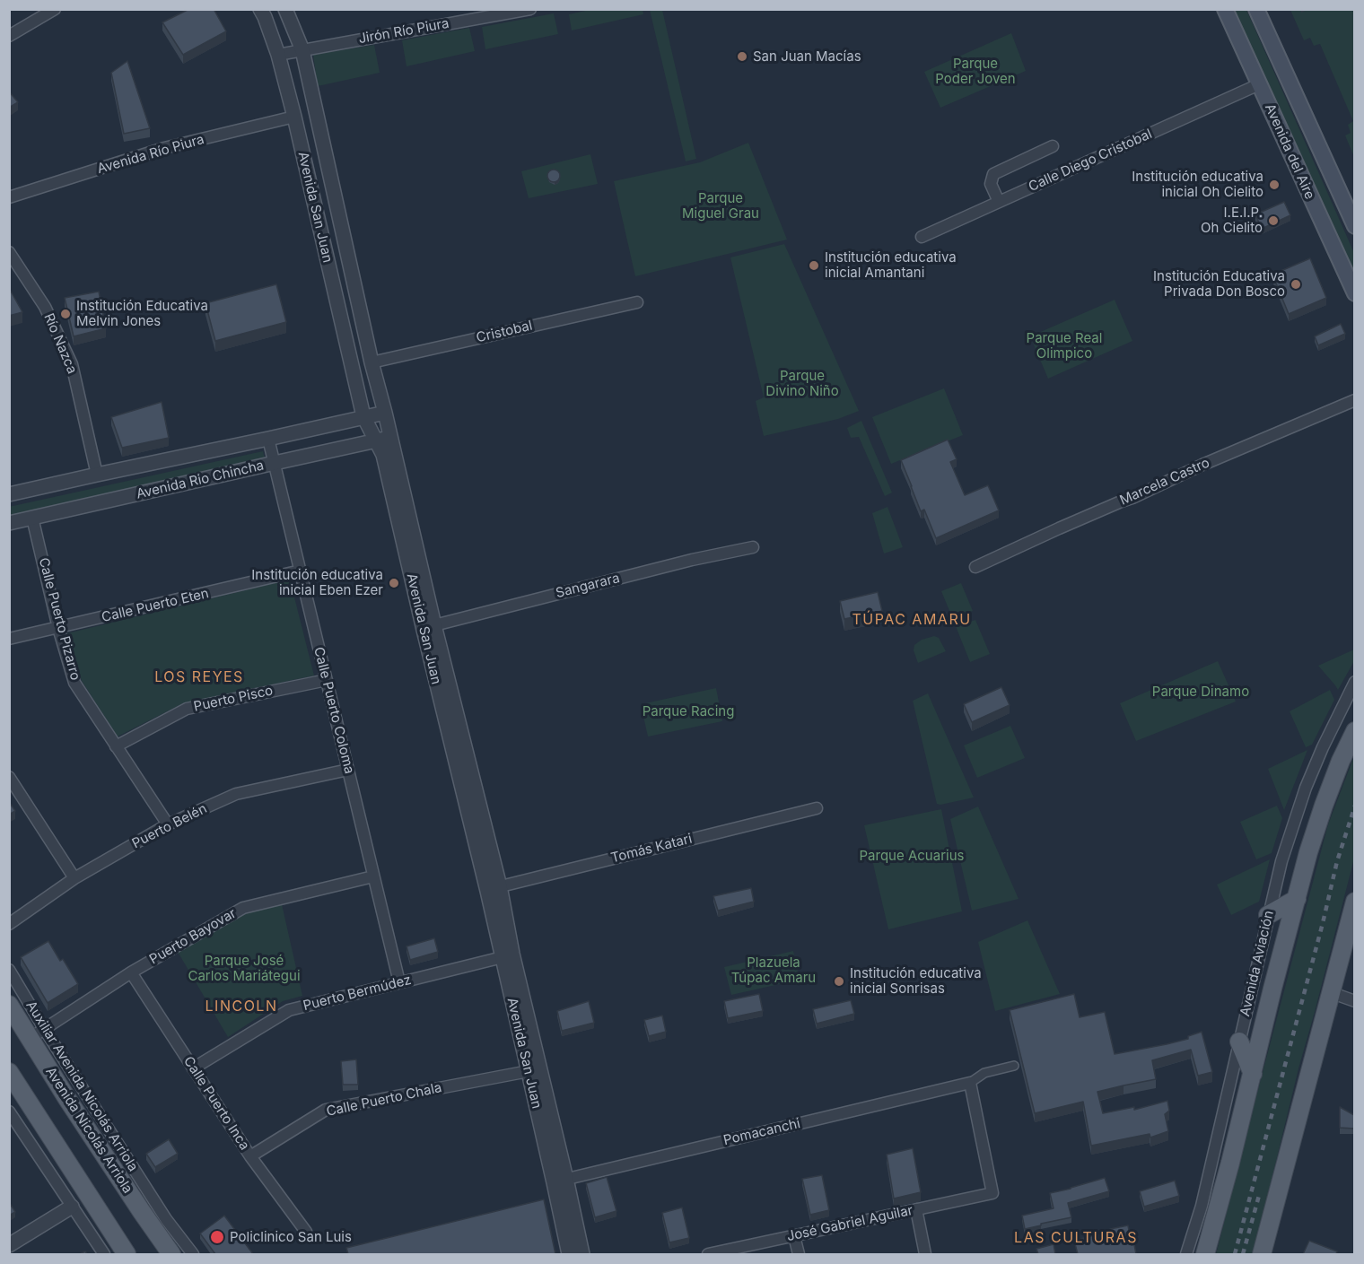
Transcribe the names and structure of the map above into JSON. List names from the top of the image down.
{
  "streets": {
    "main road": ["Avenida del Aire", "Avenida Aviación", "Avenida Nicolás Arriola"],
    "street": [
      "Jirón Río Piura",
      "Avenida Río Piura",
      "Calle Diego Cristobal",
      "Avenida San Juan",
      "Cristobal",
      "Río Nazca",
      "Avenida Rio Chincha",
      "Marcela Castro",
      "Sangarara",
      "Calle Puerto Eten",
      "Calle Puerto Pizarro",
      "Puerto Pisco",
      "Calle Puerto Coloma",
      "Puerto Belén",
      "Tomás Katari",
      "Puerto Bayovar",
      "Puerto Bermúdez",
      "Auxiliar Avenida Nicolás Arriola",
      "Calle Puerto Chala",
      "Calle Puerto Inca",
      "Pomacanchi",
      "José Gabriel Aguilar"
    ]
  },
  "crossings": [
    ["Jirón Río Piura", "Avenida San Juan"],
    ["Avenida del Aire", "Calle Diego Cristobal"],
    ["Avenida Río Piura", "Avenida San Juan"],
    ["Avenida San Juan", "Cristobal"],
    ["Avenida San Juan", "Avenida Rio Chincha"],
    ["Avenida San Juan", "Sangarara"],
    ["Avenida San Juan", "Tomás Katari"],
    ["Avenida San Juan", "Puerto Bermúdez"],
    ["Avenida San Juan", "Calle Puerto Chala"],
    ["Avenida San Juan", "Pomacanchi"],
    ["Río Nazca", "Avenida Rio Chincha"],
    ["Avenida Rio Chincha", "Calle Puerto Pizarro"],
    ["Avenida Rio Chincha", "Calle Puerto Coloma"],
    ["Calle Puerto Eten", "Calle Puerto Pizarro"],
    ["Calle Puerto Eten", "Calle Puerto Coloma"],
    ["Calle Puerto Pizarro", "Puerto Pisco"],
    ["Calle Puerto Pizarro", "Puerto Belén"],
    ["Puerto Pisco", "Calle Puerto Coloma"],
    ["Calle Puerto Coloma", "Puerto Belén"],
    ["Calle Puerto Coloma", "Puerto Bayovar"],
    ["Calle Puerto Coloma", "Puerto Bermúdez"],
    ["Puerto Bayovar", "Auxiliar Avenida Nicolás Arriola"],
    ["Puerto Bayovar", "Calle Puerto Inca"],
    ["Puerto Bayovar", "Avenida Nicolás Arriola"],
    ["Puerto Bermúdez", "Calle Puerto Inca"],
    ["Auxiliar Avenida Nicolás Arriola", "Avenida Nicolás Arriola"],
    ["Calle Puerto Chala", "Calle Puerto Inca"],
    ["Pomacanchi", "José Gabriel Aguilar"]
  ],
  "districts": [
    "TÚPAC AMARU",
    "LOS REYES",
    "LINCOLN",
    "LAS CULTURAS"
  ],
  "parks": [
    "Parque Poder Joven",
    "Parque Miguel Grau",
    "Parque Real Olimpico",
    "Parque Divino Niño",
    "Parque Dinamo",
    "Parque Racing",
    "Parque Acuarius",
    "Parque José Carlos Mariátegui",
    "Plazuela Túpac Amaru"
  ],
  "places": [
    "San Juan Macías",
    "Institución educativa inicial Oh Cielito",
    "I.E.I.P. Oh Cielito",
    "Institución educativa inicial Amantani",
    "Institución Educativa Privada Don Bosco",
    "Institución Educativa Melvin Jones",
    "Institución educativa inicial Eben Ezer",
    "Institución educativa inicial Sonrisas",
    "Policlinico San Luis"
  ]
}
